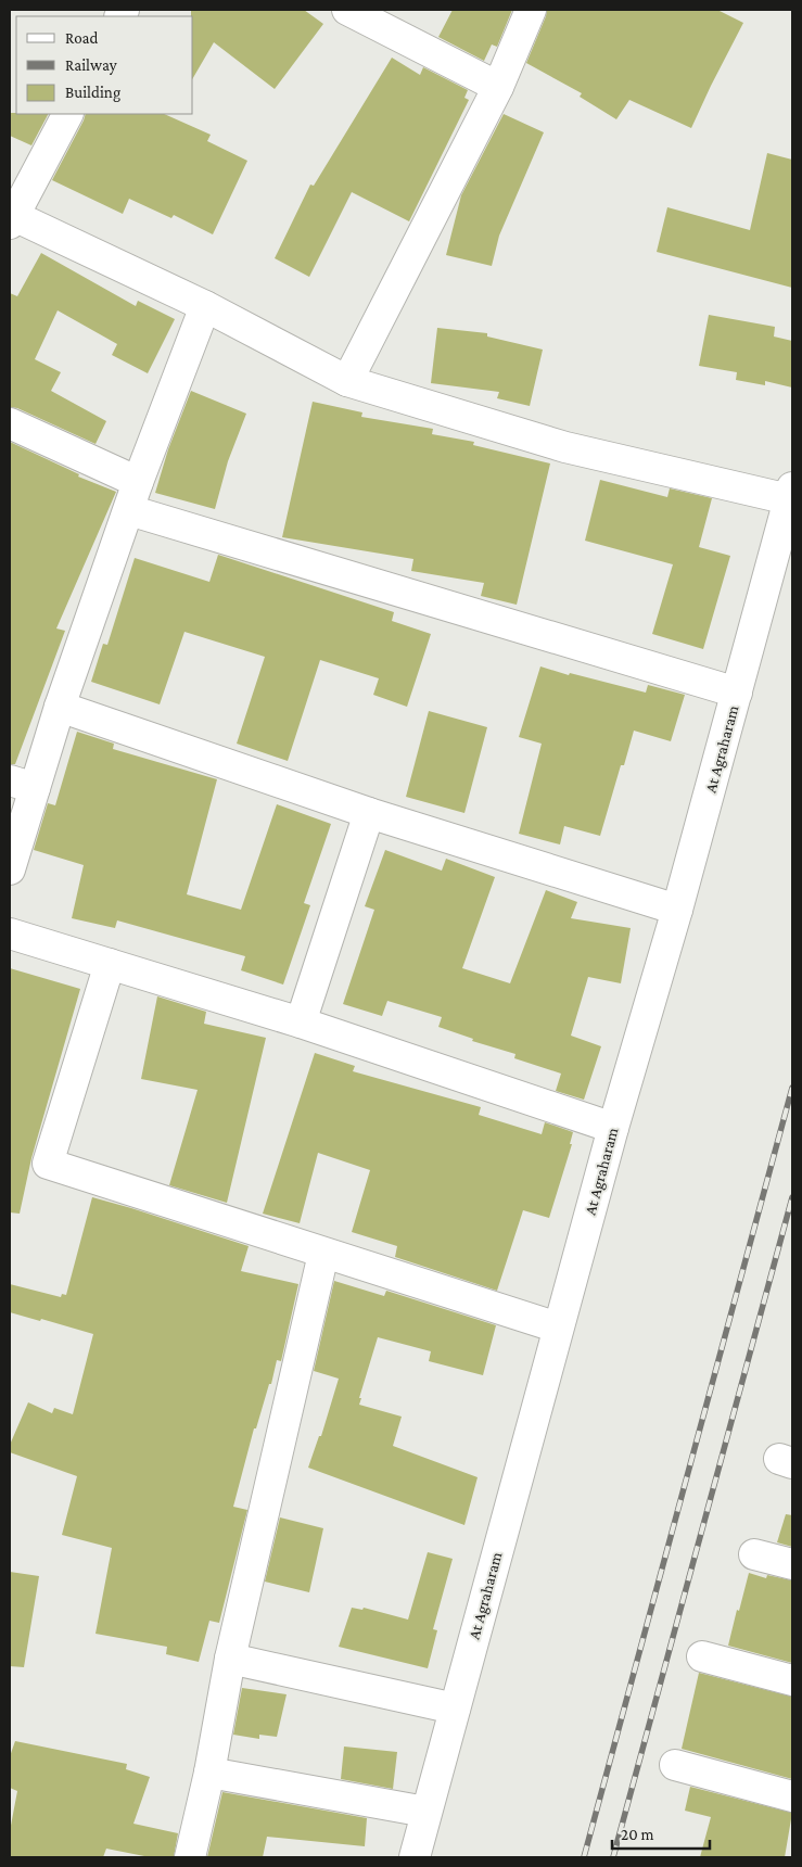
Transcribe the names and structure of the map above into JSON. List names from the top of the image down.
{
  "streets": {
    "street": ["At Agraharam"]
  },
  "legend": ["Road", "Railway", "Building"],
  "scale_bar": "20 m"
}
